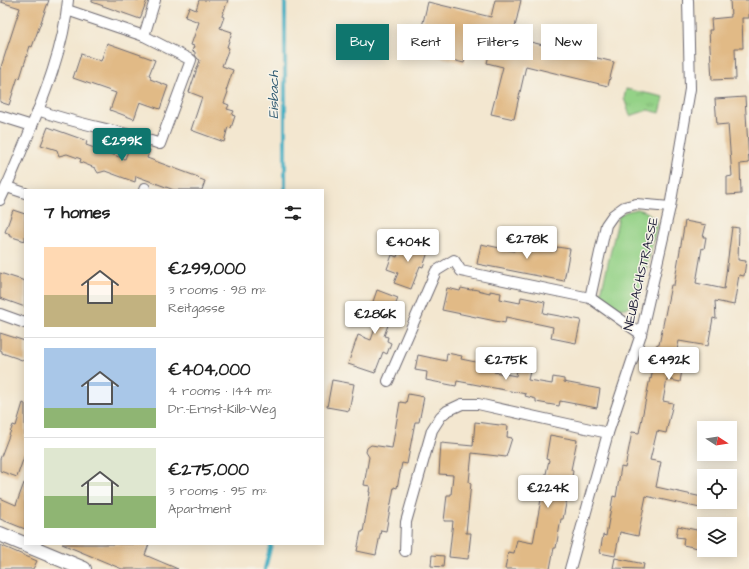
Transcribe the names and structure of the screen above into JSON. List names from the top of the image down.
{
  "streets": {
    "street": ["NEUBACHSTRASSE"]
  },
  "water": ["Eisbach"],
  "north": "right",
  "page": {
    "chip": [
      "Buy",
      "Rent",
      "Filters",
      "New"
    ],
    "price": [
      "€299K",
      "€278K",
      "€404K",
      "€286K",
      "€275K",
      "€492K",
      "€224K"
    ],
    "heading": "7 homes",
    "list": [
      {
        "name": "€299,000",
        "note": "3 rooms · 98 m² · Reitgasse"
      },
      {
        "name": "€404,000",
        "note": "4 rooms · 144 m² · Dr.-Ernst-Kilb-Weg"
      },
      {
        "name": "€275,000",
        "note": "3 rooms · 95 m² · Apartment"
      }
    ]
  }
}
